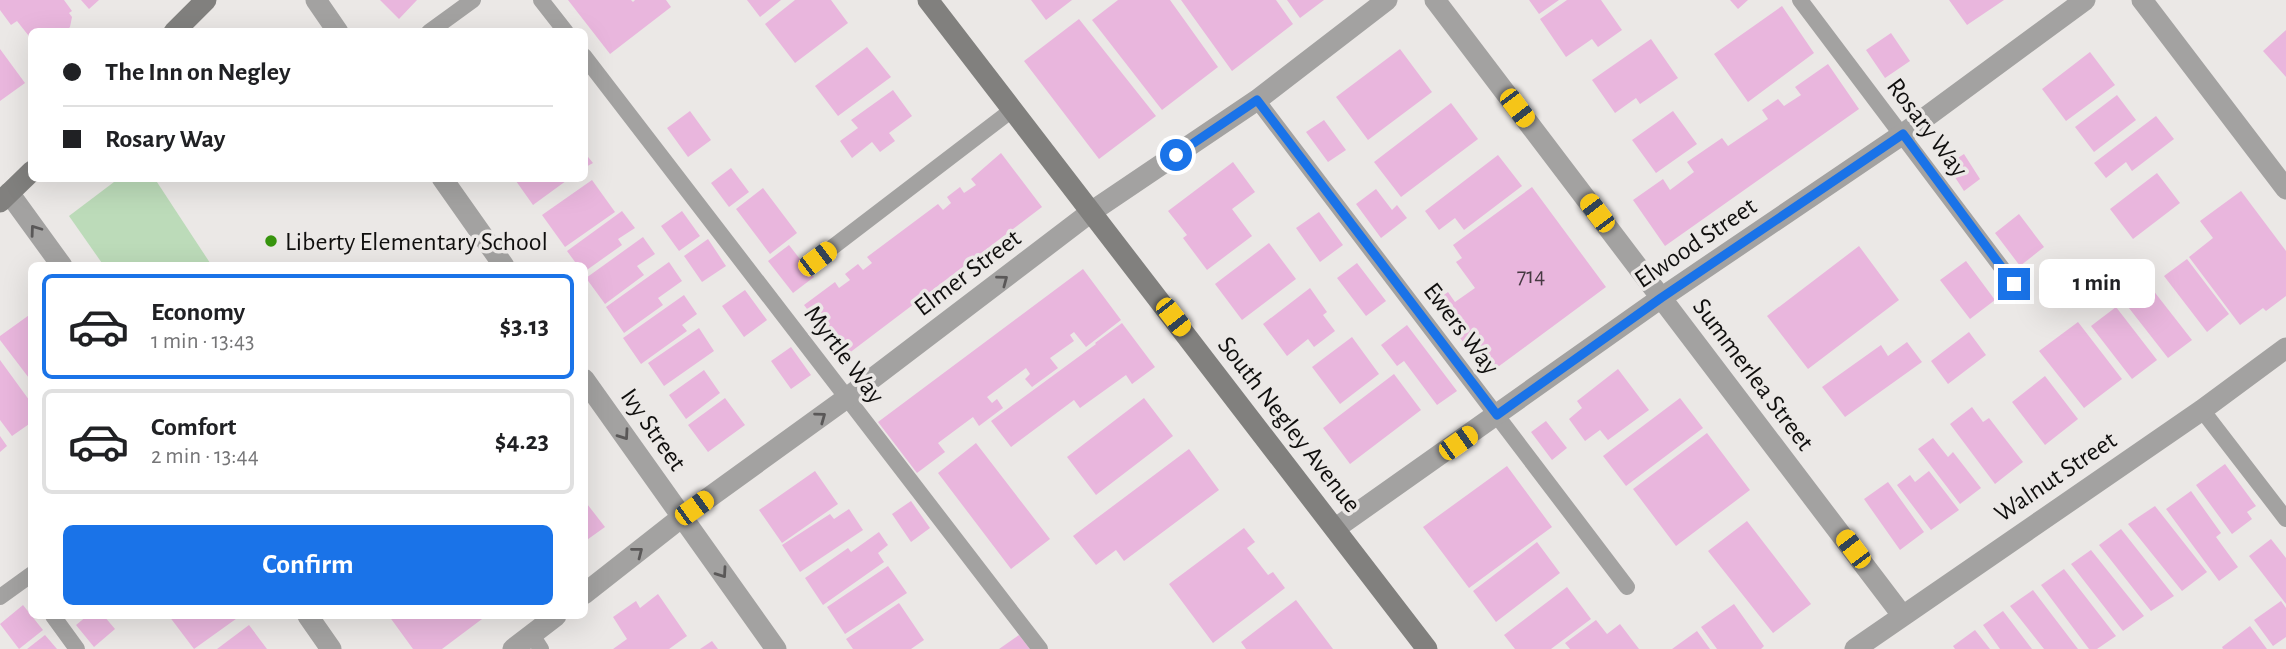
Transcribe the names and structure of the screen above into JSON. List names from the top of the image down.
{
  "streets": {
    "street": [
      "Elwood Street",
      "Elmer Street",
      "Summerlea Street",
      "South Negley Avenue",
      "Ivy Street",
      "Walnut Street"
    ],
    "lane": ["Rosary Way", "Ewers Way", "Myrtle Way"]
  },
  "crossings": [
    ["Rosary Way", "Elwood Street"],
    ["Elwood Street", "Ewers Way"],
    ["Elwood Street", "Summerlea Street"],
    ["Elwood Street", "South Negley Avenue"],
    ["Elmer Street", "Ewers Way"],
    ["Elmer Street", "Myrtle Way"],
    ["Elmer Street", "South Negley Avenue"],
    ["Elmer Street", "Ivy Street"],
    ["Summerlea Street", "Walnut Street"]
  ],
  "one_way": ["Elmer Street", "Ivy Street"],
  "places": ["Liberty Elementary School"],
  "house_numbers": ["714"],
  "page": {
    "banner": ["The Inn on Negley", "Rosary Way"],
    "bubble": "1 min",
    "list": [
      {
        "name": "Economy",
        "note": "1 min · 13:43",
        "value": "$3.13"
      },
      {
        "name": "Comfort",
        "note": "2 min · 13:44",
        "value": "$4.23"
      }
    ],
    "buttons": "Confirm"
  }
}
